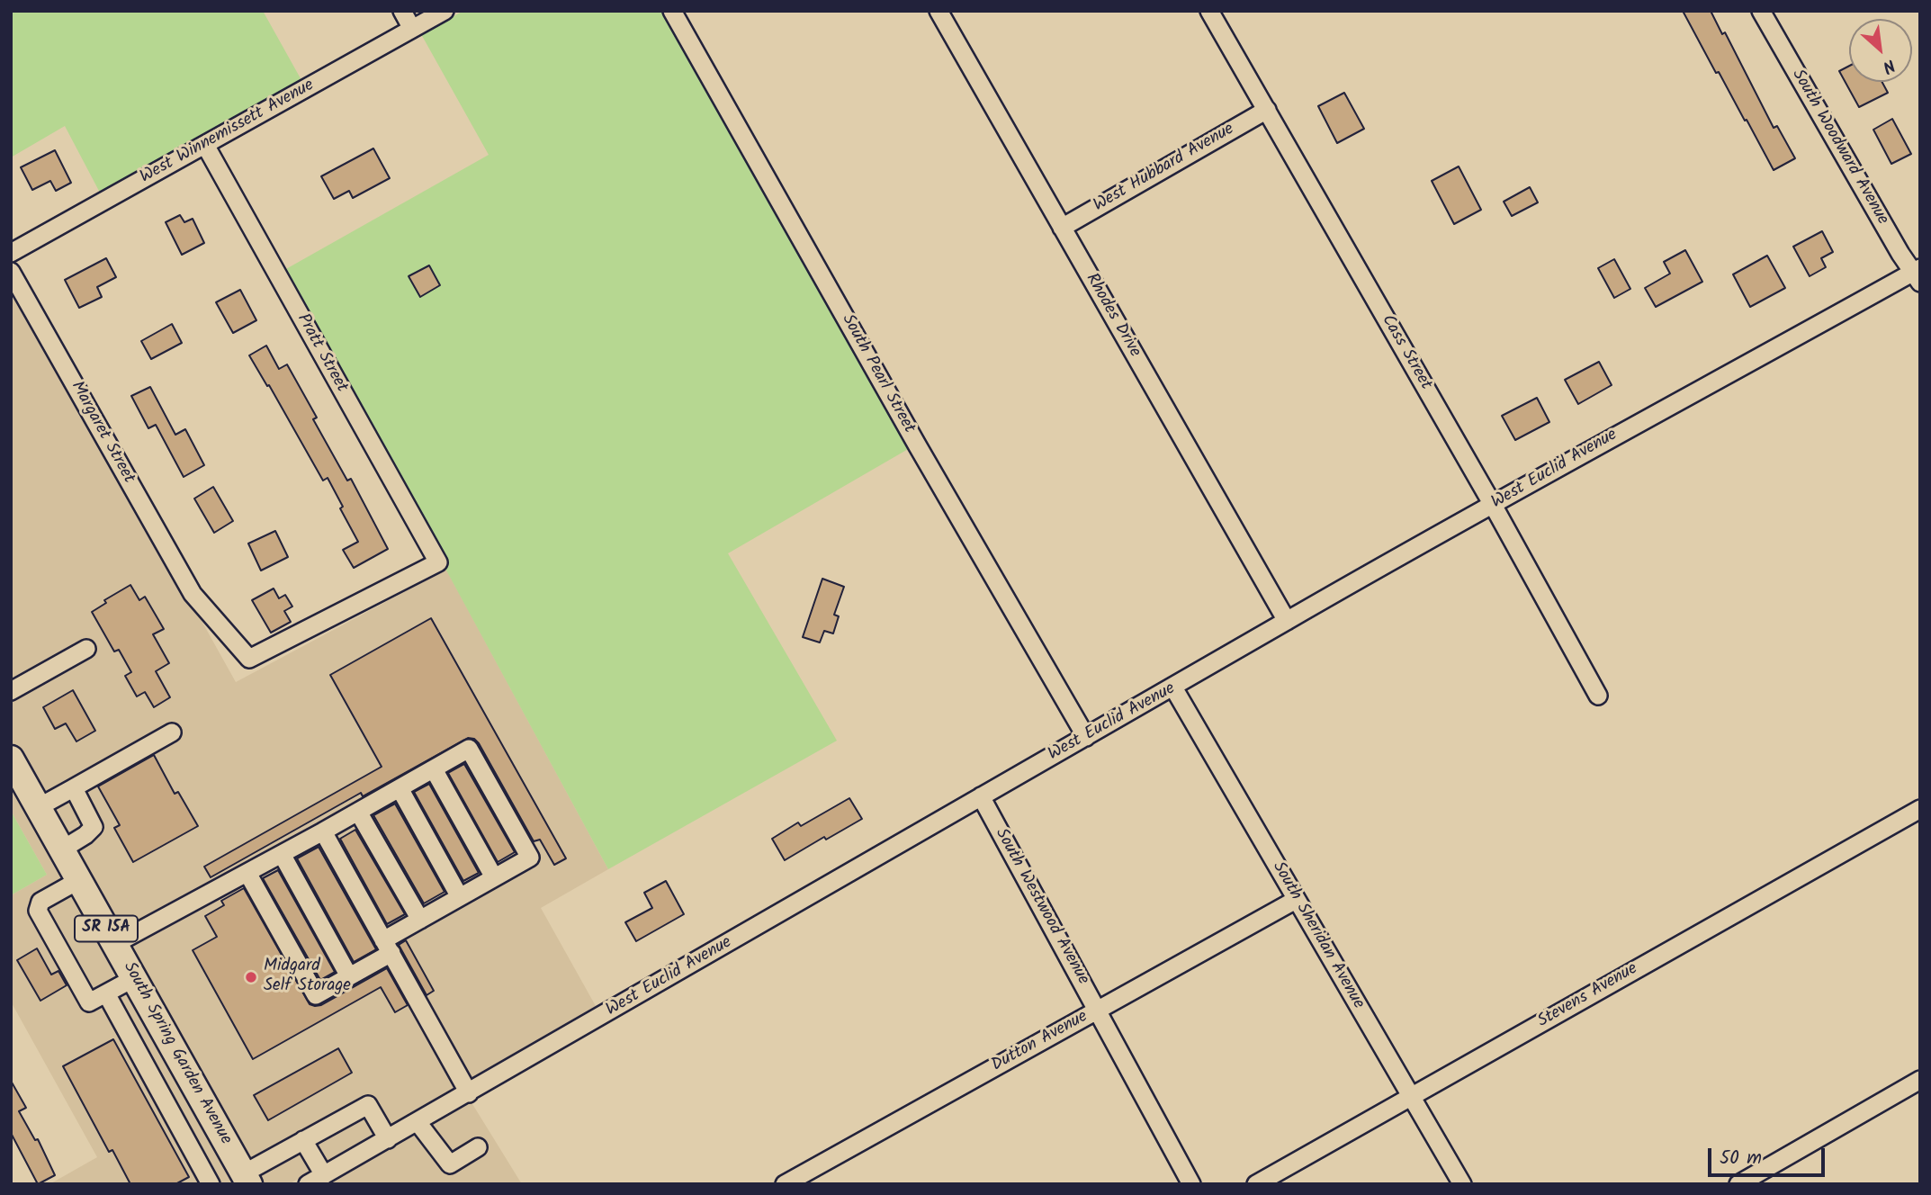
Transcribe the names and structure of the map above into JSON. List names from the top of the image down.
{
  "streets": {
    "highway": ["SR 15A", "South Spring Garden Avenue"],
    "street": [
      "West Winnemissett Avenue",
      "South Woodward Avenue",
      "West Hubbard Avenue",
      "Rhodes Drive",
      "Cass Street",
      "Pratt Street",
      "South Pearl Street",
      "Margaret Street",
      "West Euclid Avenue",
      "South Westwood Avenue",
      "South Sheridan Avenue",
      "Stevens Avenue",
      "Dutton Avenue"
    ]
  },
  "crossings": [
    ["West Winnemissett Avenue", "Pratt Street"],
    ["South Woodward Avenue", "West Euclid Avenue"],
    ["West Hubbard Avenue", "Rhodes Drive"],
    ["West Hubbard Avenue", "Cass Street"],
    ["Rhodes Drive", "West Euclid Avenue"],
    ["Cass Street", "West Euclid Avenue"],
    ["Pratt Street", "Margaret Street"],
    ["South Pearl Street", "West Euclid Avenue"],
    ["West Euclid Avenue", "South Westwood Avenue"],
    ["West Euclid Avenue", "South Sheridan Avenue"],
    ["South Westwood Avenue", "Dutton Avenue"],
    ["South Sheridan Avenue", "Stevens Avenue"],
    ["South Sheridan Avenue", "Dutton Avenue"]
  ],
  "places": ["Midgard Self Storage"],
  "scale_bar": "50 m",
  "north": "bottom right"
}
